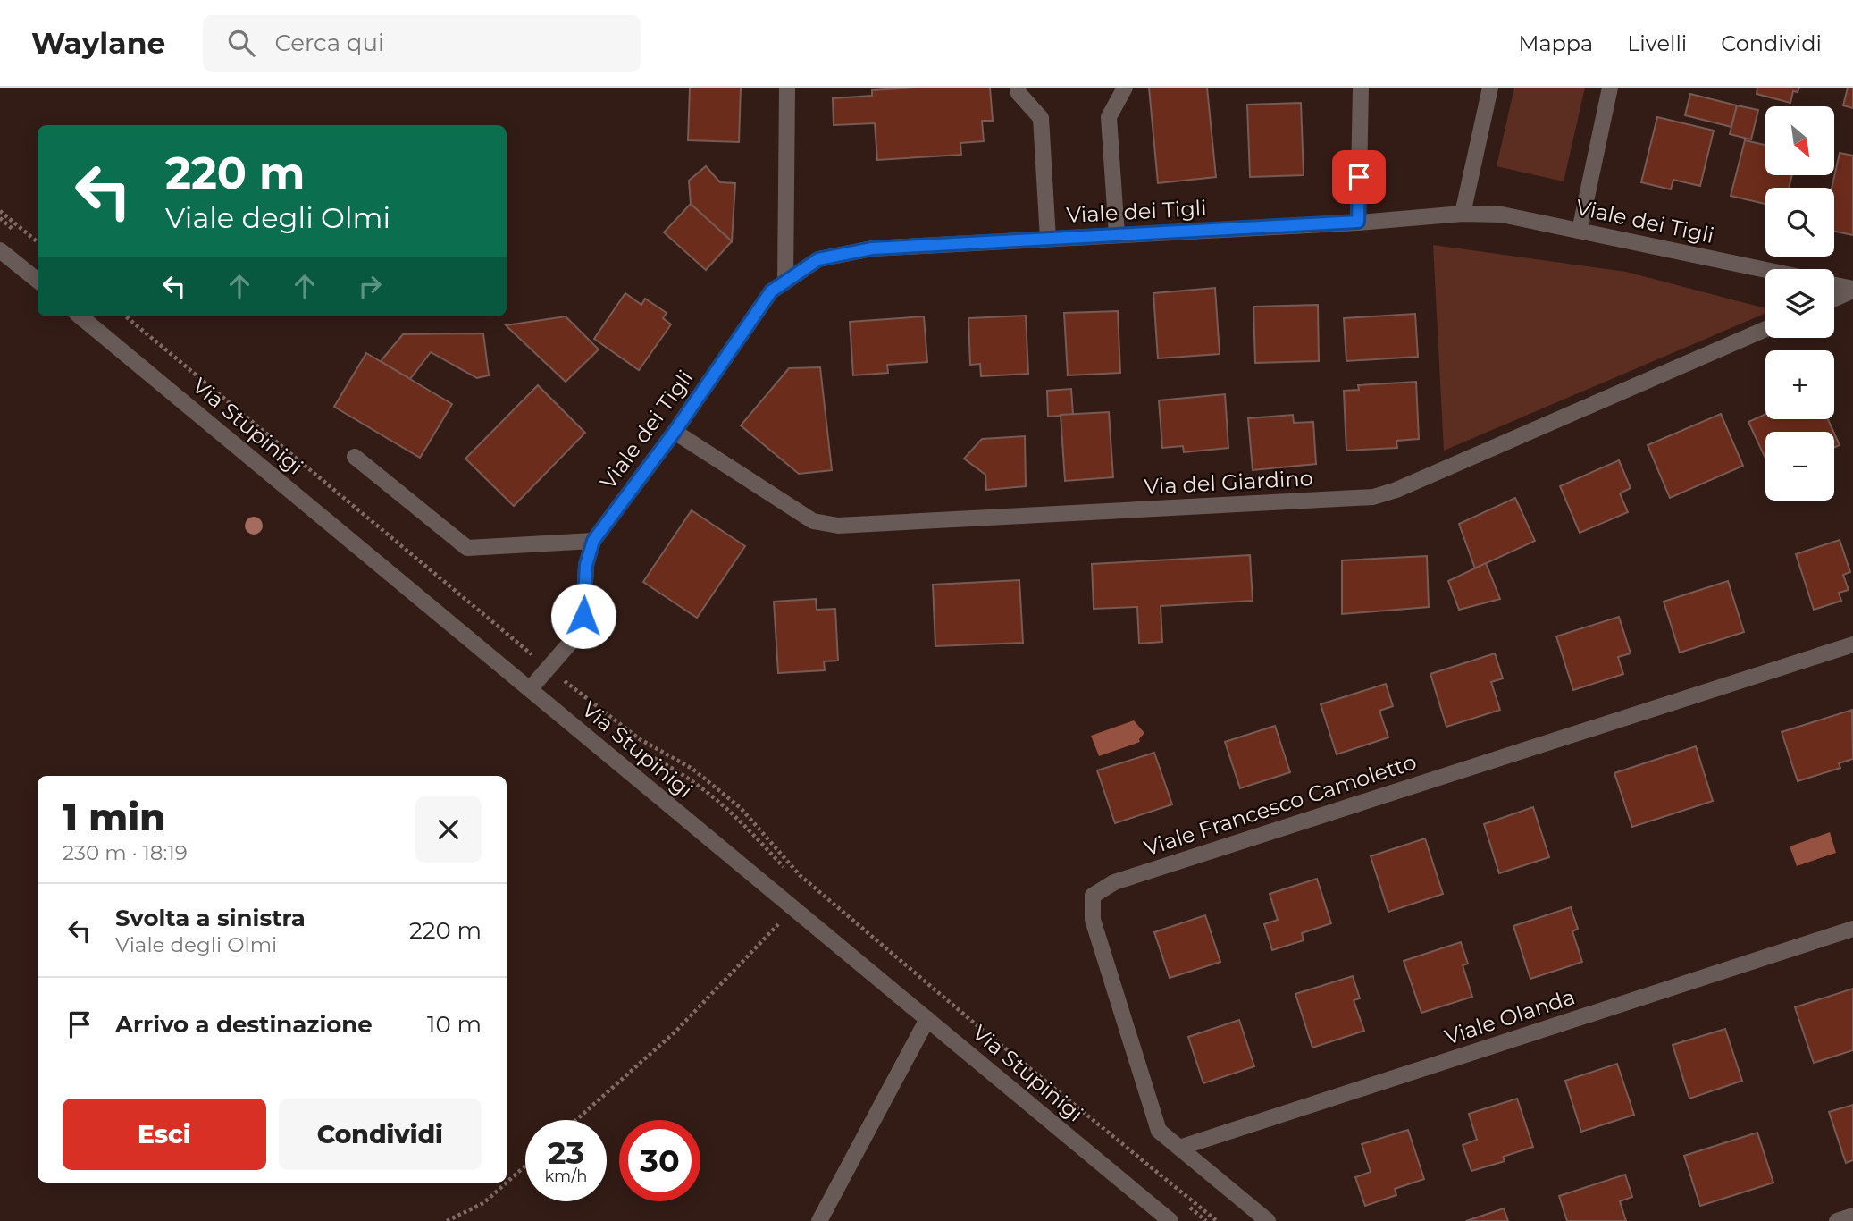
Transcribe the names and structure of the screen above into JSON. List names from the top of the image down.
{
  "streets": {
    "street": [
      "Viale dei Tigli",
      "Via Stupinigi",
      "Via del Giardino",
      "Viale Francesco Camoletto",
      "Viale Olanda"
    ]
  },
  "crossings": [
    ["Viale dei Tigli", "Via Stupinigi"],
    ["Viale dei Tigli", "Via del Giardino"],
    ["Viale Francesco Camoletto", "Viale Olanda"]
  ],
  "north": "bottom right",
  "page": {
    "header": "Waylane",
    "search": "Cerca qui",
    "nav": ["Mappa", "Livelli", "Condividi"],
    "map_buttons": ["+", "−"],
    "turn": ["220 m", "Viale degli Olmi"],
    "heading": ["1 min", "230 m · 18:19"],
    "list": [
      {
        "name": "Svolta a sinistra",
        "note": "Viale degli Olmi",
        "value": "220 m"
      },
      {
        "name": "Arrivo a destinazione",
        "value": "10 m"
      }
    ],
    "buttons": ["Esci", "Condividi"],
    "speed": "23 km/h",
    "limit": "30"
  }
}
